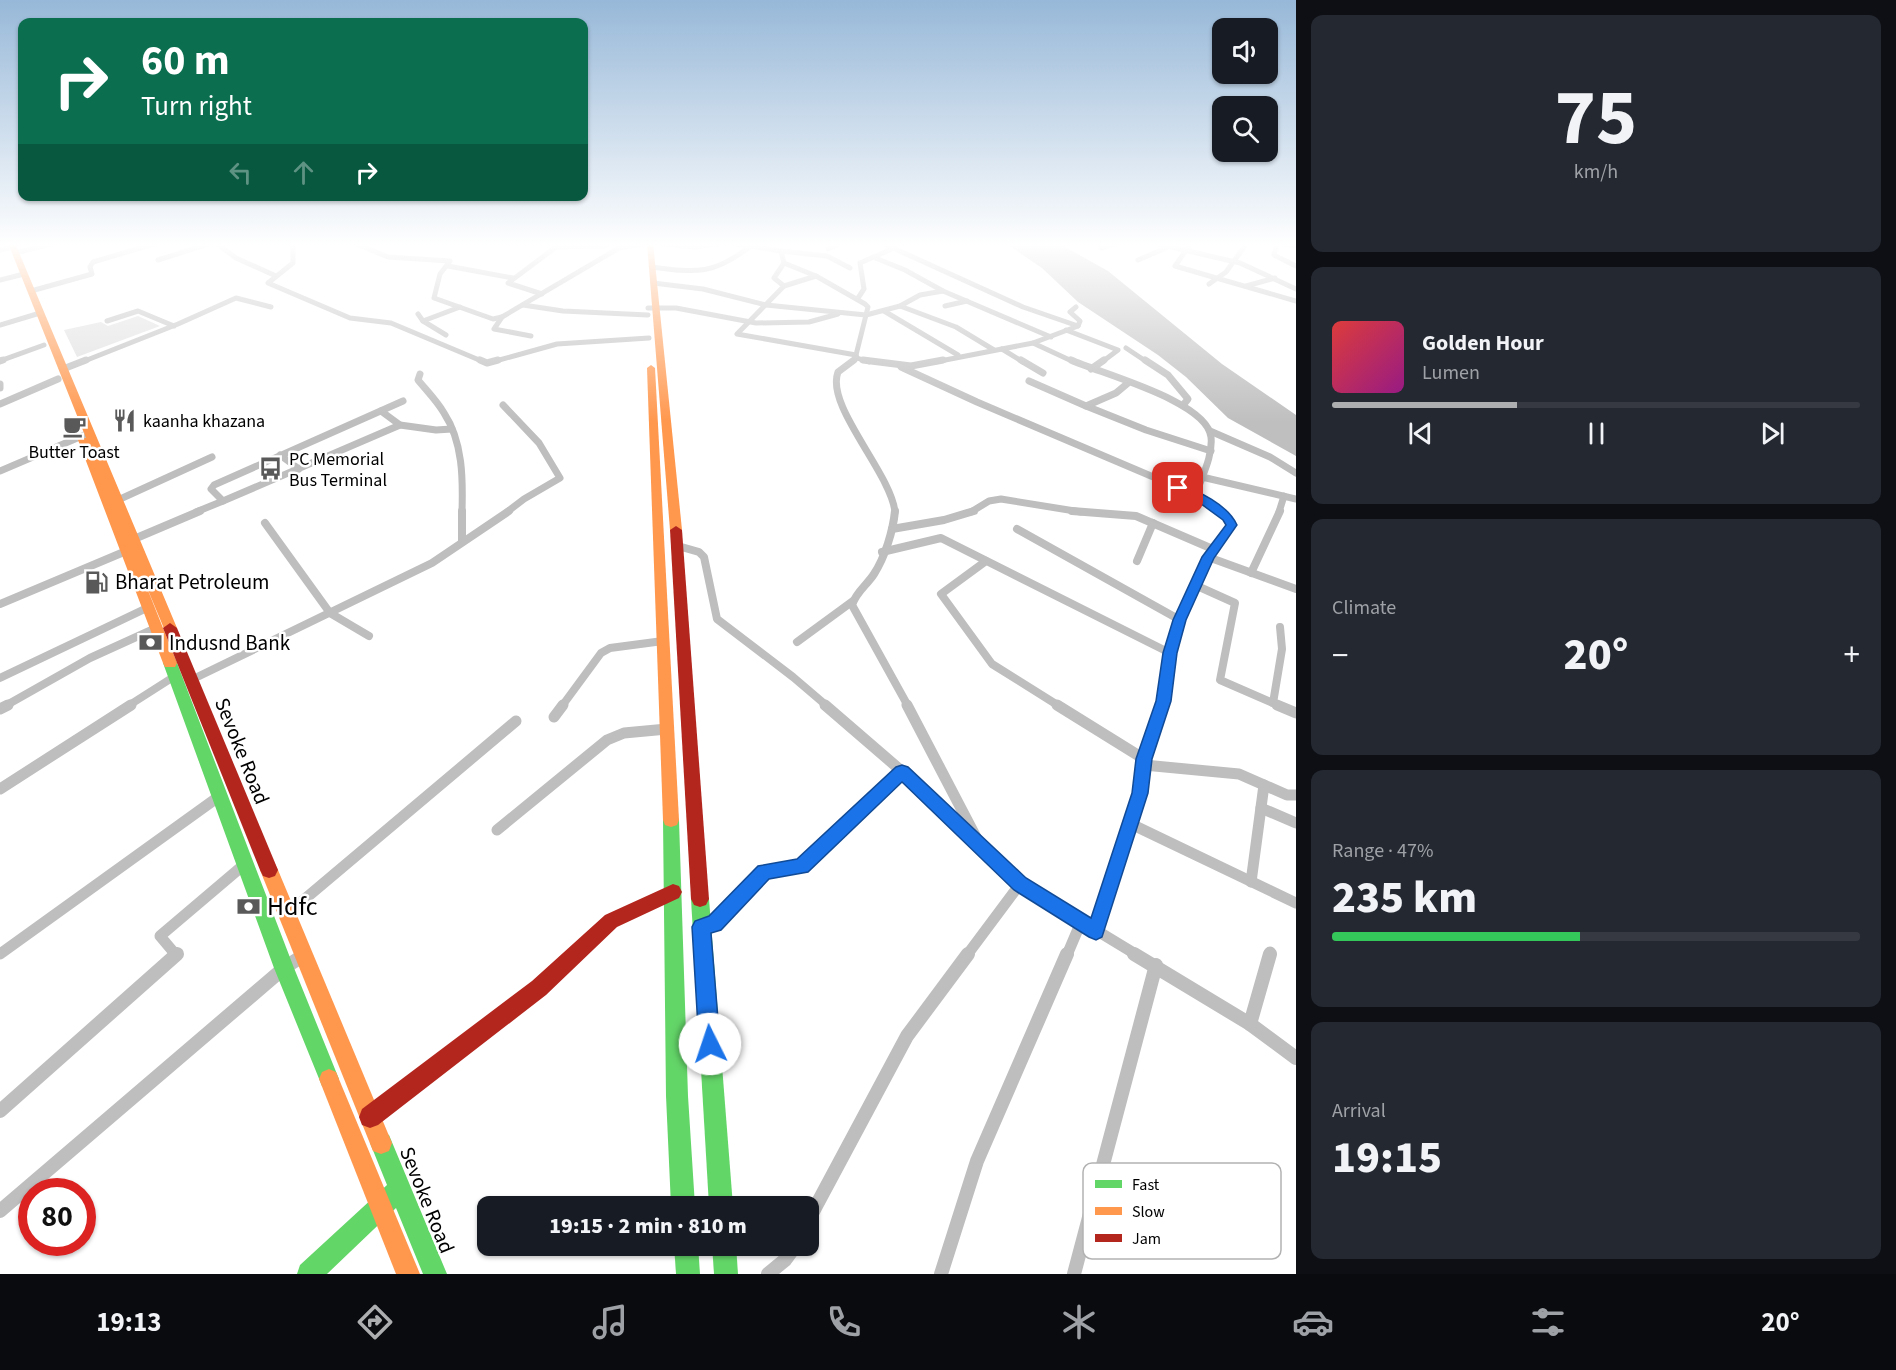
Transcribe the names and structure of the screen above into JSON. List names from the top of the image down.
{
  "streets": {
    "main road": ["Sevoke Road"]
  },
  "places": {
    "restaurant": ["kaanha khazana"],
    "cafe": ["Butter Toast"],
    "bus stop": ["PC Memorial Bus Terminal"],
    "fuel station": ["Bharat Petroleum"],
    "bank": ["Indusnd Bank", "Hdfc"]
  },
  "legend": ["Fast", "Slow", "Jam"],
  "page": {
    "tile": [
      ["75", "km/h"],
      "Climate",
      ["Range · 47%", "235 km"],
      ["Arrival", "19:15"]
    ],
    "turn": ["60 m", "Turn right"],
    "song": ["Golden Hour", "Lumen"],
    "heat": ["−", "20°", "+"],
    "limit": "80",
    "trip": "19:15 · 2 min · 810 m",
    "tabs": ["19:13", "20°"]
  }
}
